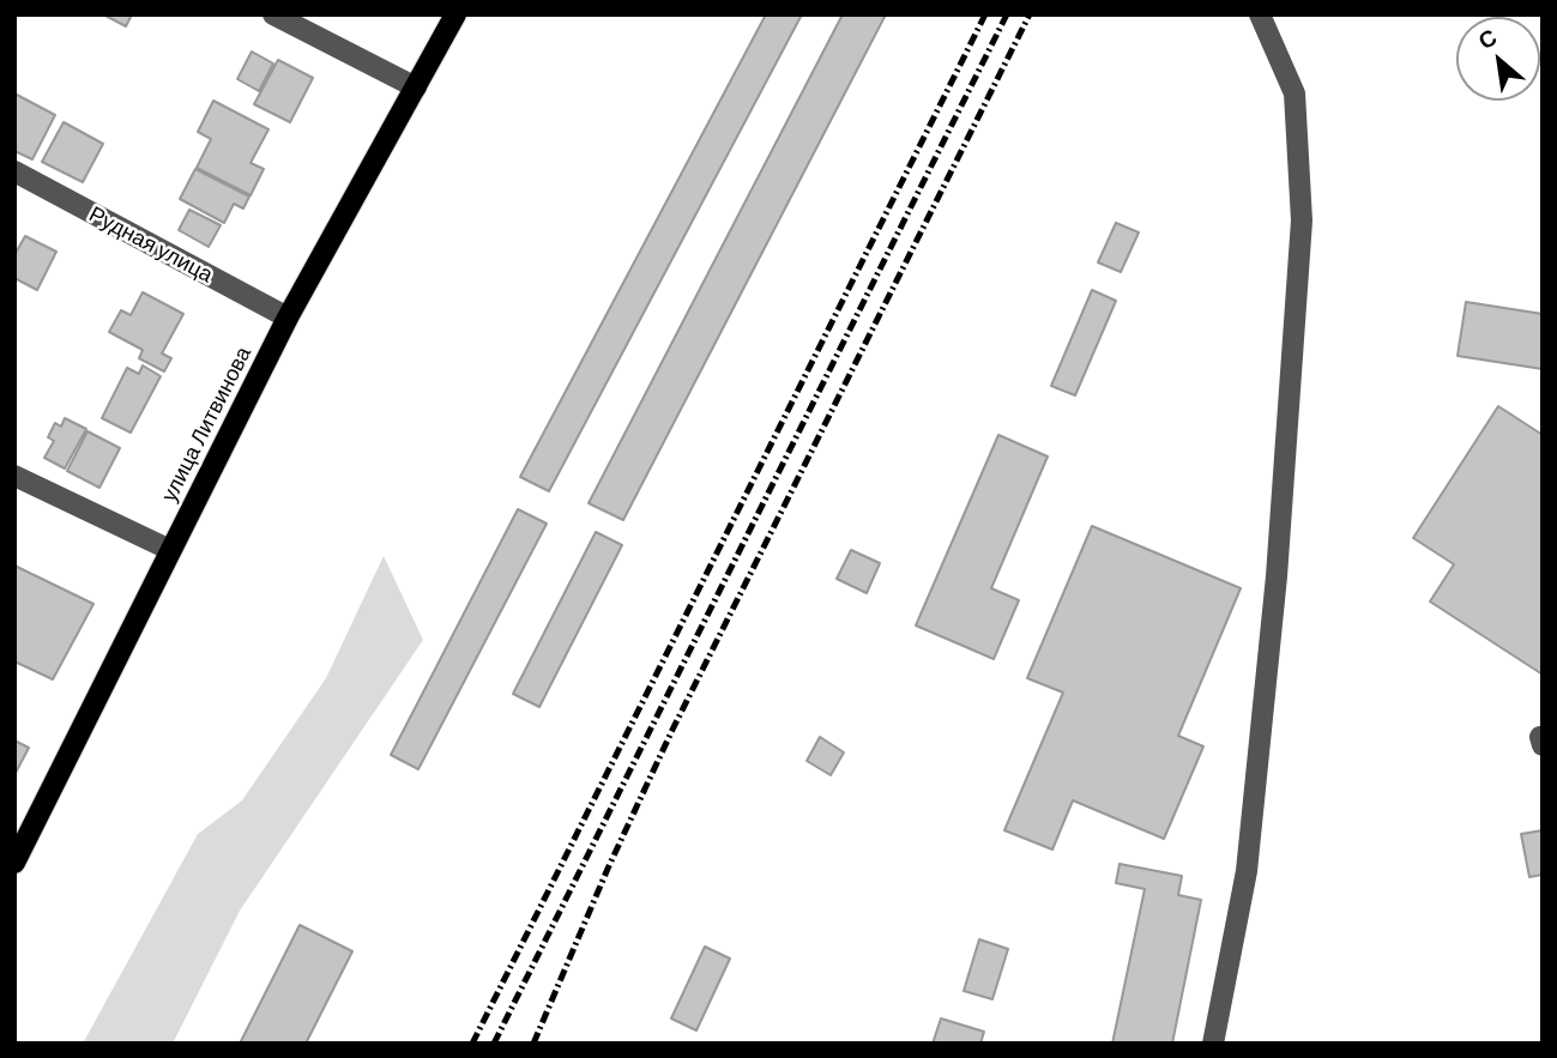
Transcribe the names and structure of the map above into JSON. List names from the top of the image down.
{
  "streets": {
    "main road": ["улица Литвинова"],
    "street": ["Рудная улица"]
  },
  "crossings": [
    ["Рудная улица", "улица Литвинова"]
  ],
  "north": "top left"
}
